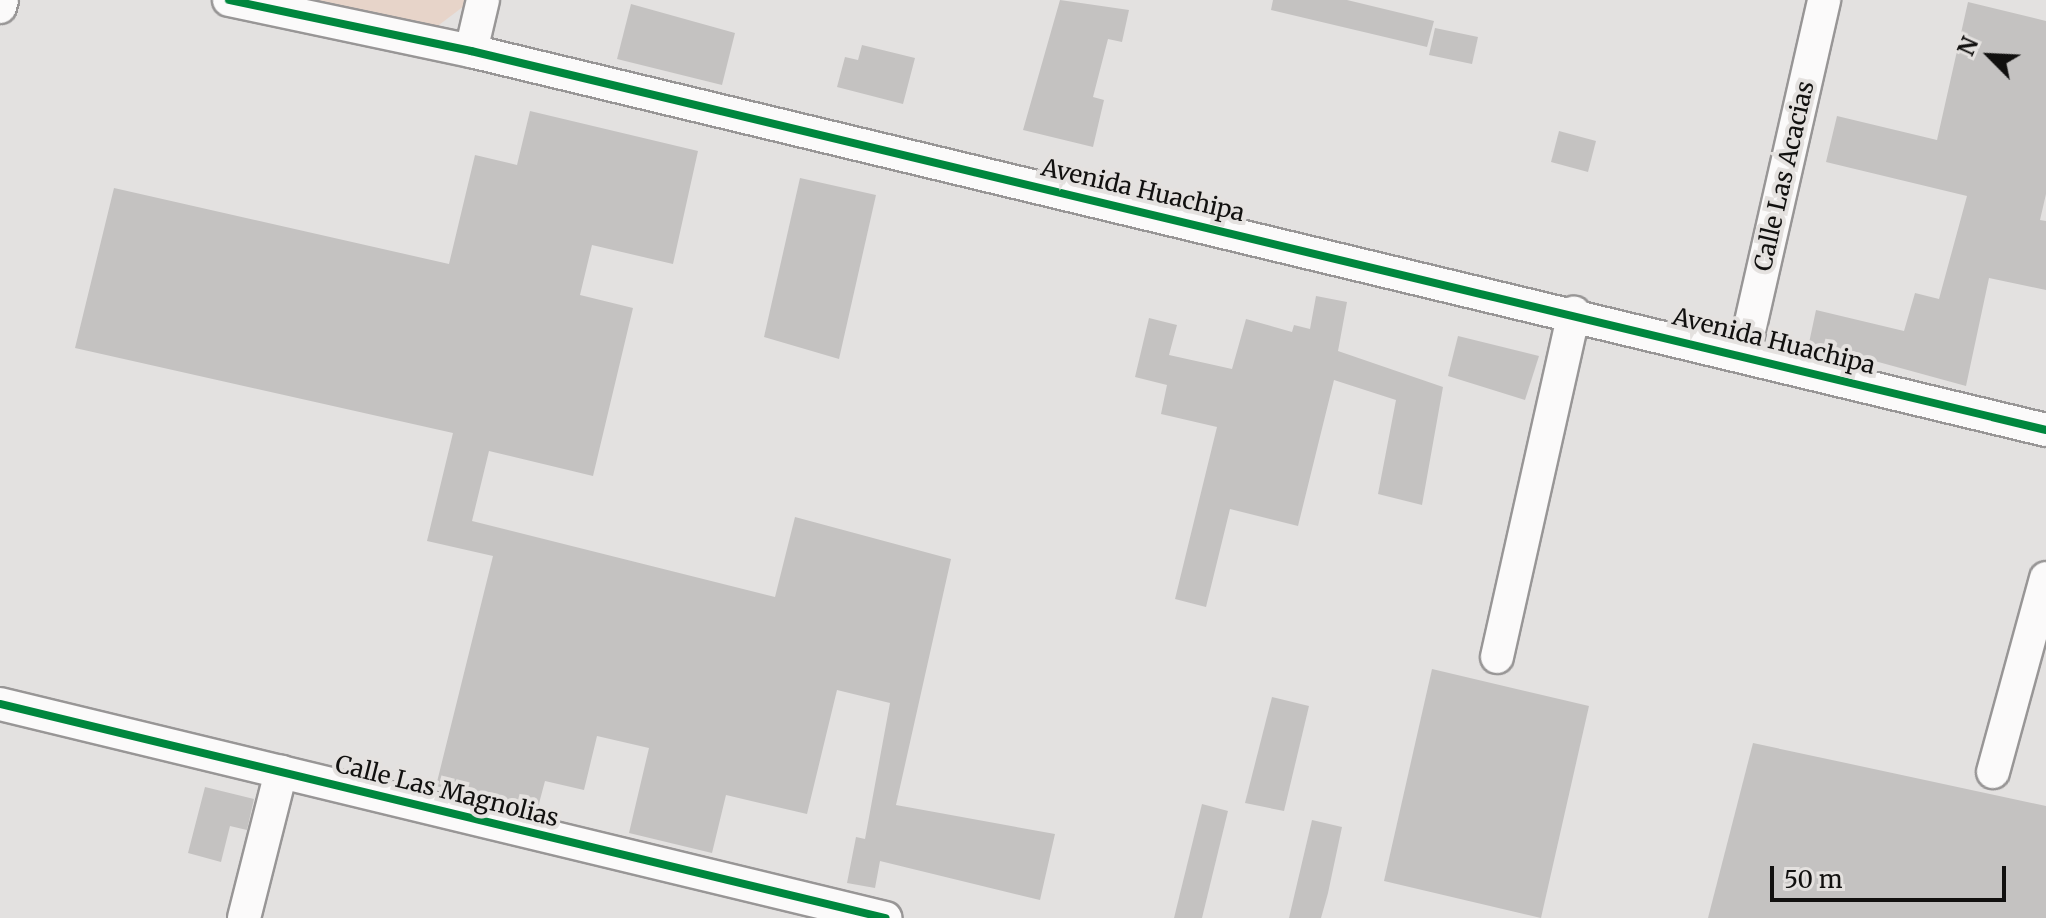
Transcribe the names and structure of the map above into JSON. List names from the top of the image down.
{
  "streets": {
    "street": ["Calle Las Acacias", "Avenida Huachipa", "Calle Las Magnolias"]
  },
  "crossings": [
    ["Calle Las Acacias", "Avenida Huachipa"]
  ],
  "scale_bar": "50 m",
  "north": "top left"
}
